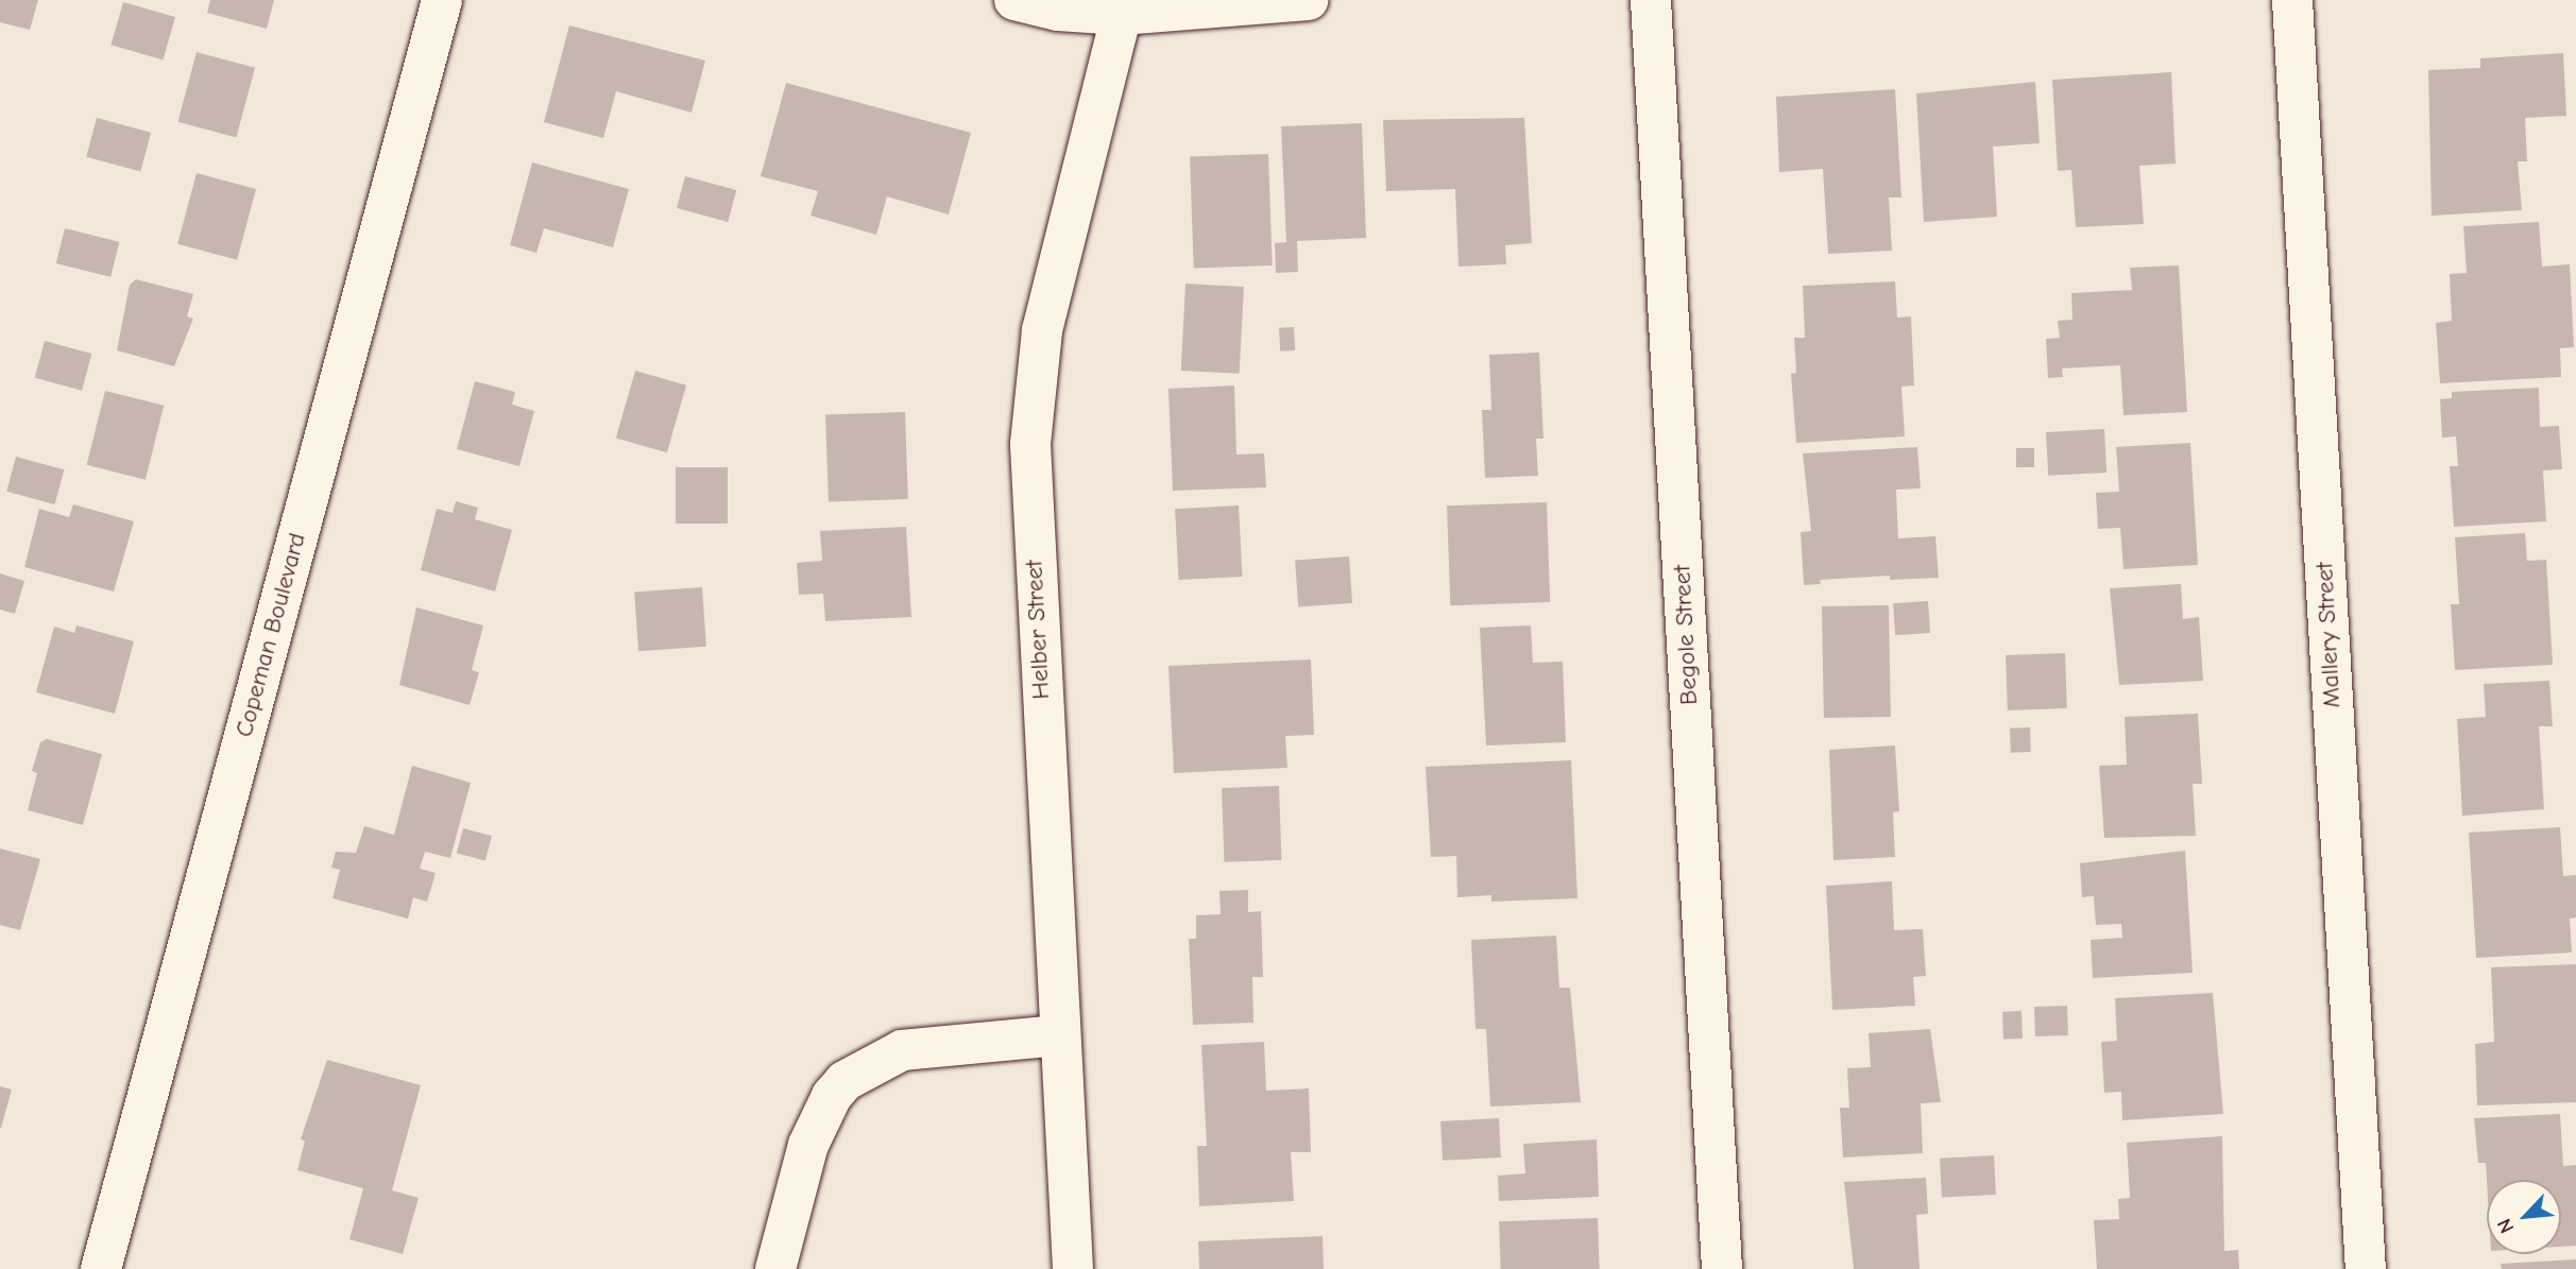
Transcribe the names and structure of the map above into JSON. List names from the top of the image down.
{
  "streets": {
    "street": [
      "Helber Street",
      "Copeman Boulevard",
      "Begole Street",
      "Mallery Street"
    ]
  },
  "north": "bottom left"
}
